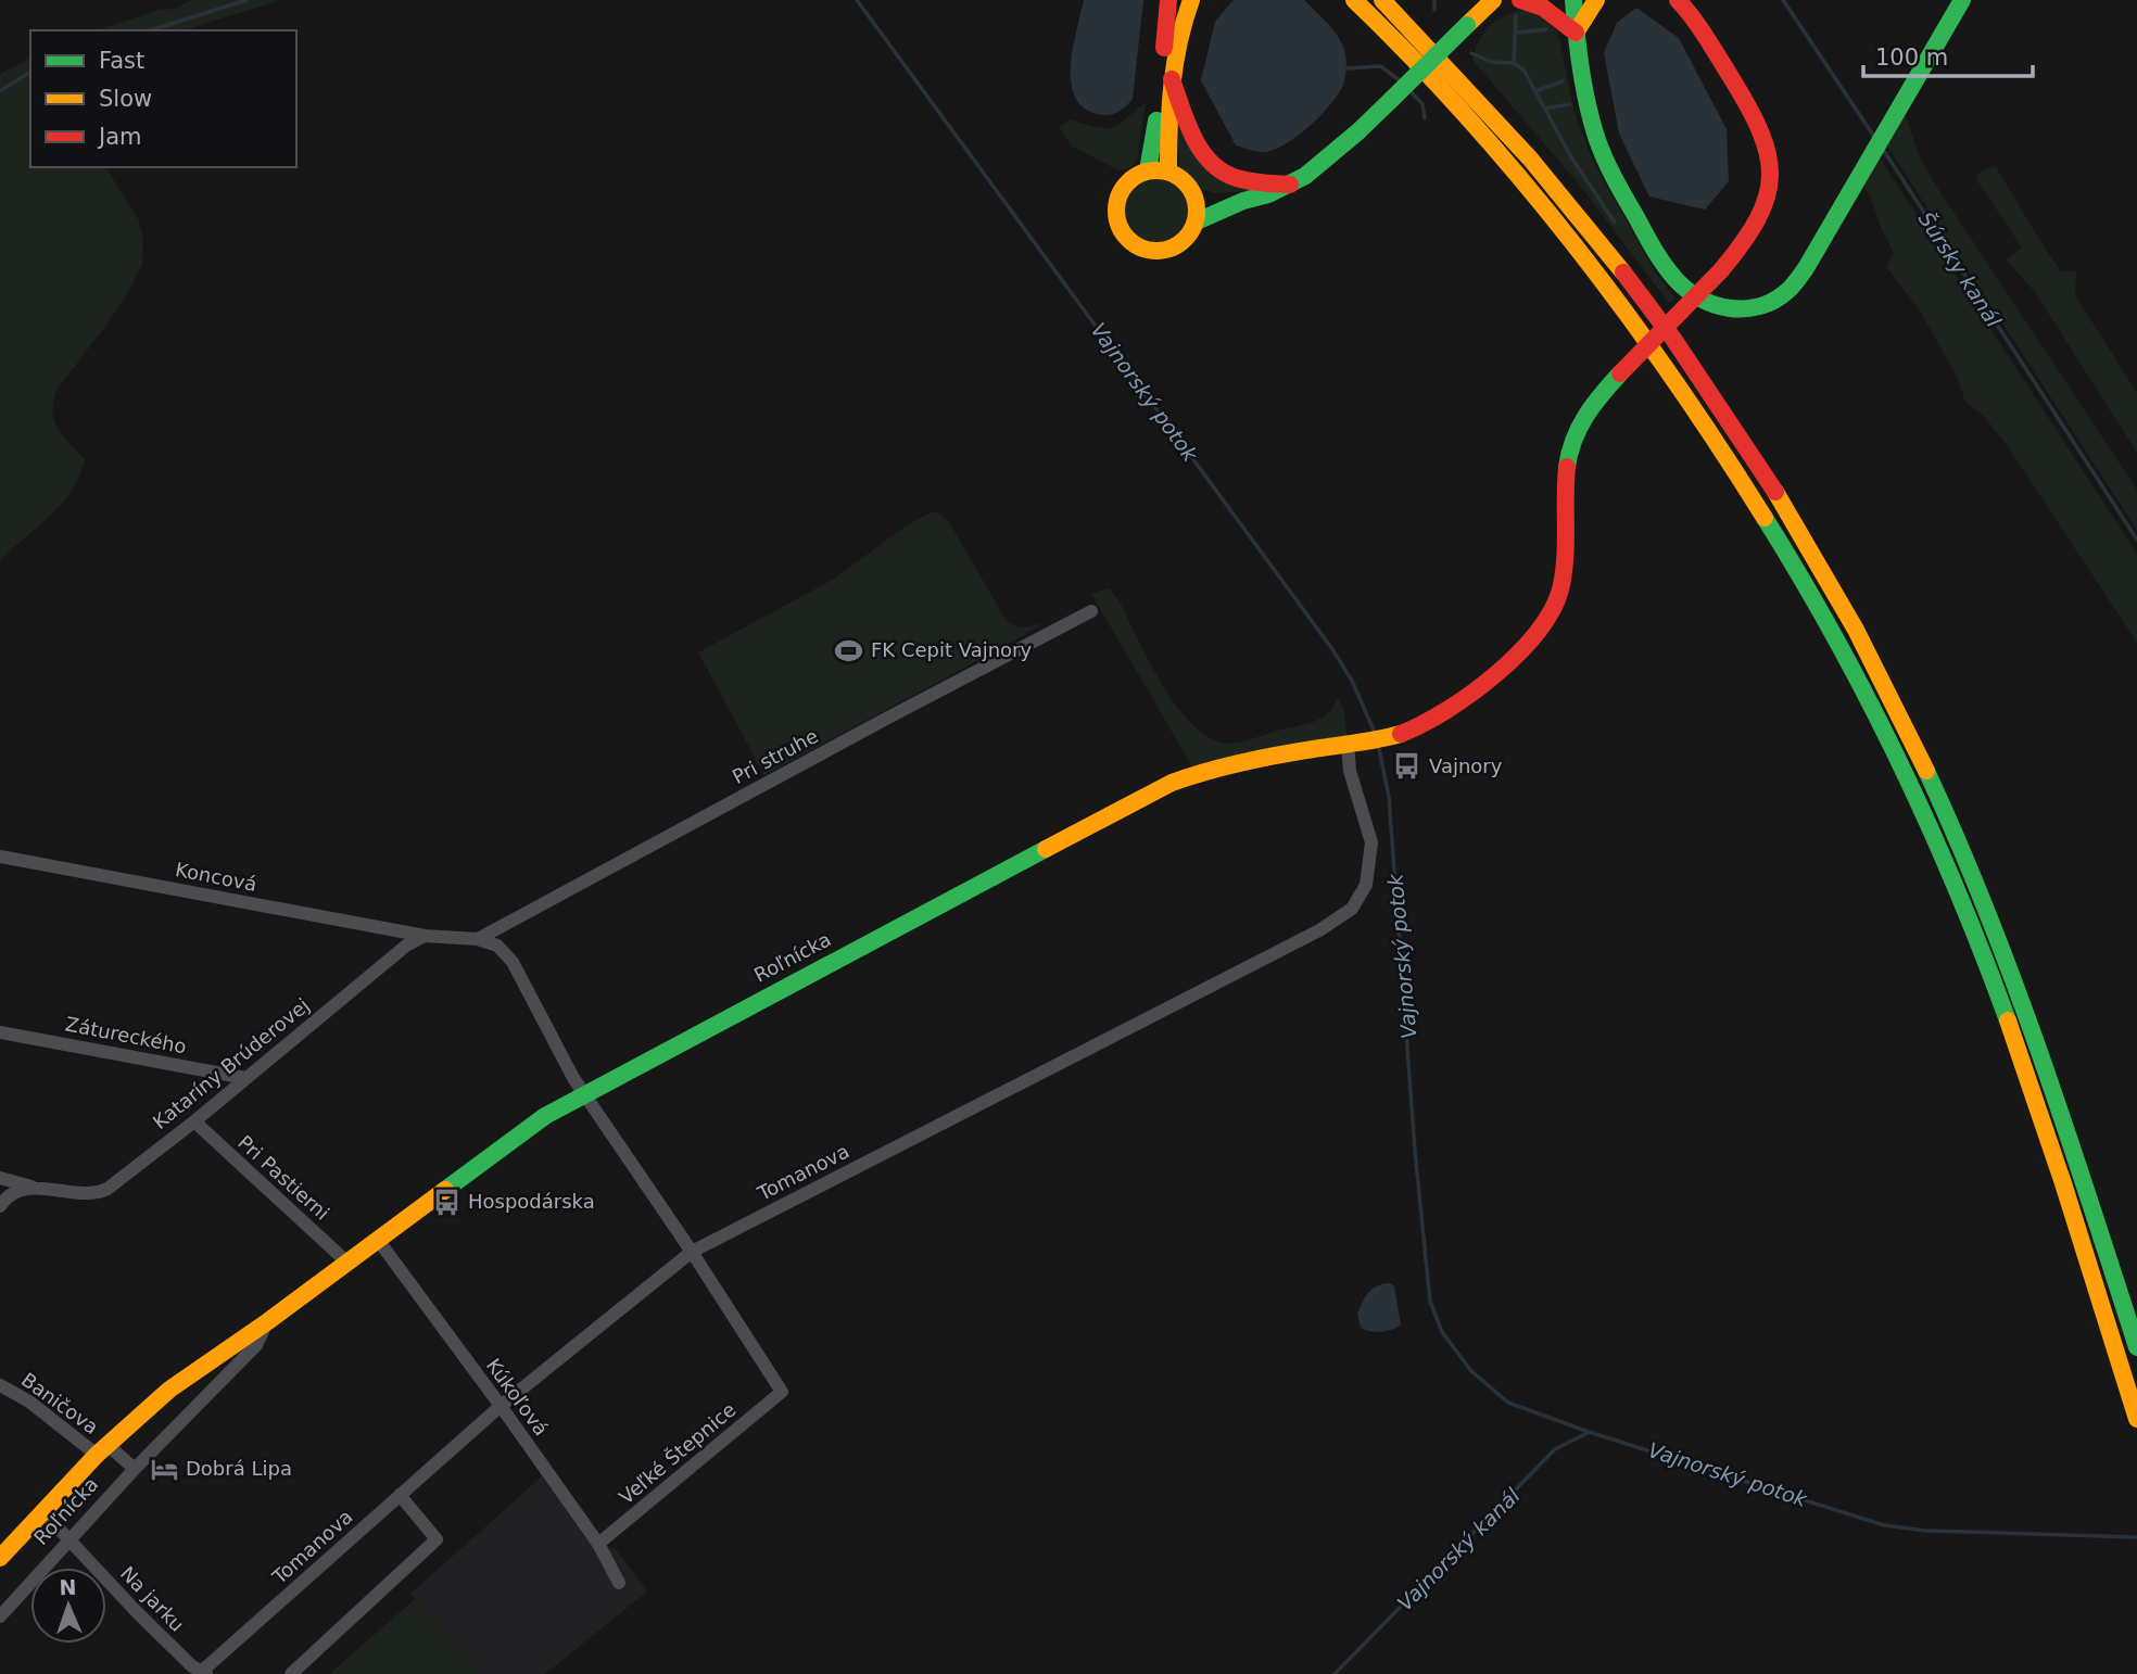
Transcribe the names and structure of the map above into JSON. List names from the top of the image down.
{
  "streets": {
    "main road": ["Roľnícka"],
    "street": [
      "Pri struhe",
      "Koncová",
      "Zátureckého",
      "Kataríny Brúderovej",
      "Tomanova",
      "Pri Pastierni",
      "Kúkoľová",
      "Baničova",
      "Veľké Štepnice",
      "Na jarku"
    ]
  },
  "crossings": [
    ["Koncová", "Kataríny Brúderovej"],
    ["Roľnícka", "Tomanova"],
    ["Roľnícka", "Pri Pastierni"],
    ["Roľnícka", "Kúkoľová"],
    ["Roľnícka", "Baničova"],
    ["Roľnícka", "Na jarku"],
    ["Zátureckého", "Kataríny Brúderovej"],
    ["Kataríny Brúderovej", "Pri Pastierni"],
    ["Tomanova", "Kúkoľová"],
    ["Tomanova", "Veľké Štepnice"],
    ["Tomanova", "Na jarku"],
    ["Kúkoľová", "Veľké Štepnice"]
  ],
  "water": ["Šúrsky kanál", "Vajnorský potok", "Vajnorský kanál"],
  "places": {
    "sports": ["FK Cepit Vajnory"],
    "bus stop": ["Vajnory", "Hospodárska"],
    "hotel": ["Dobrá Lipa"]
  },
  "legend": ["Fast", "Slow", "Jam"],
  "scale_bar": "100 m",
  "north": "top"
}
